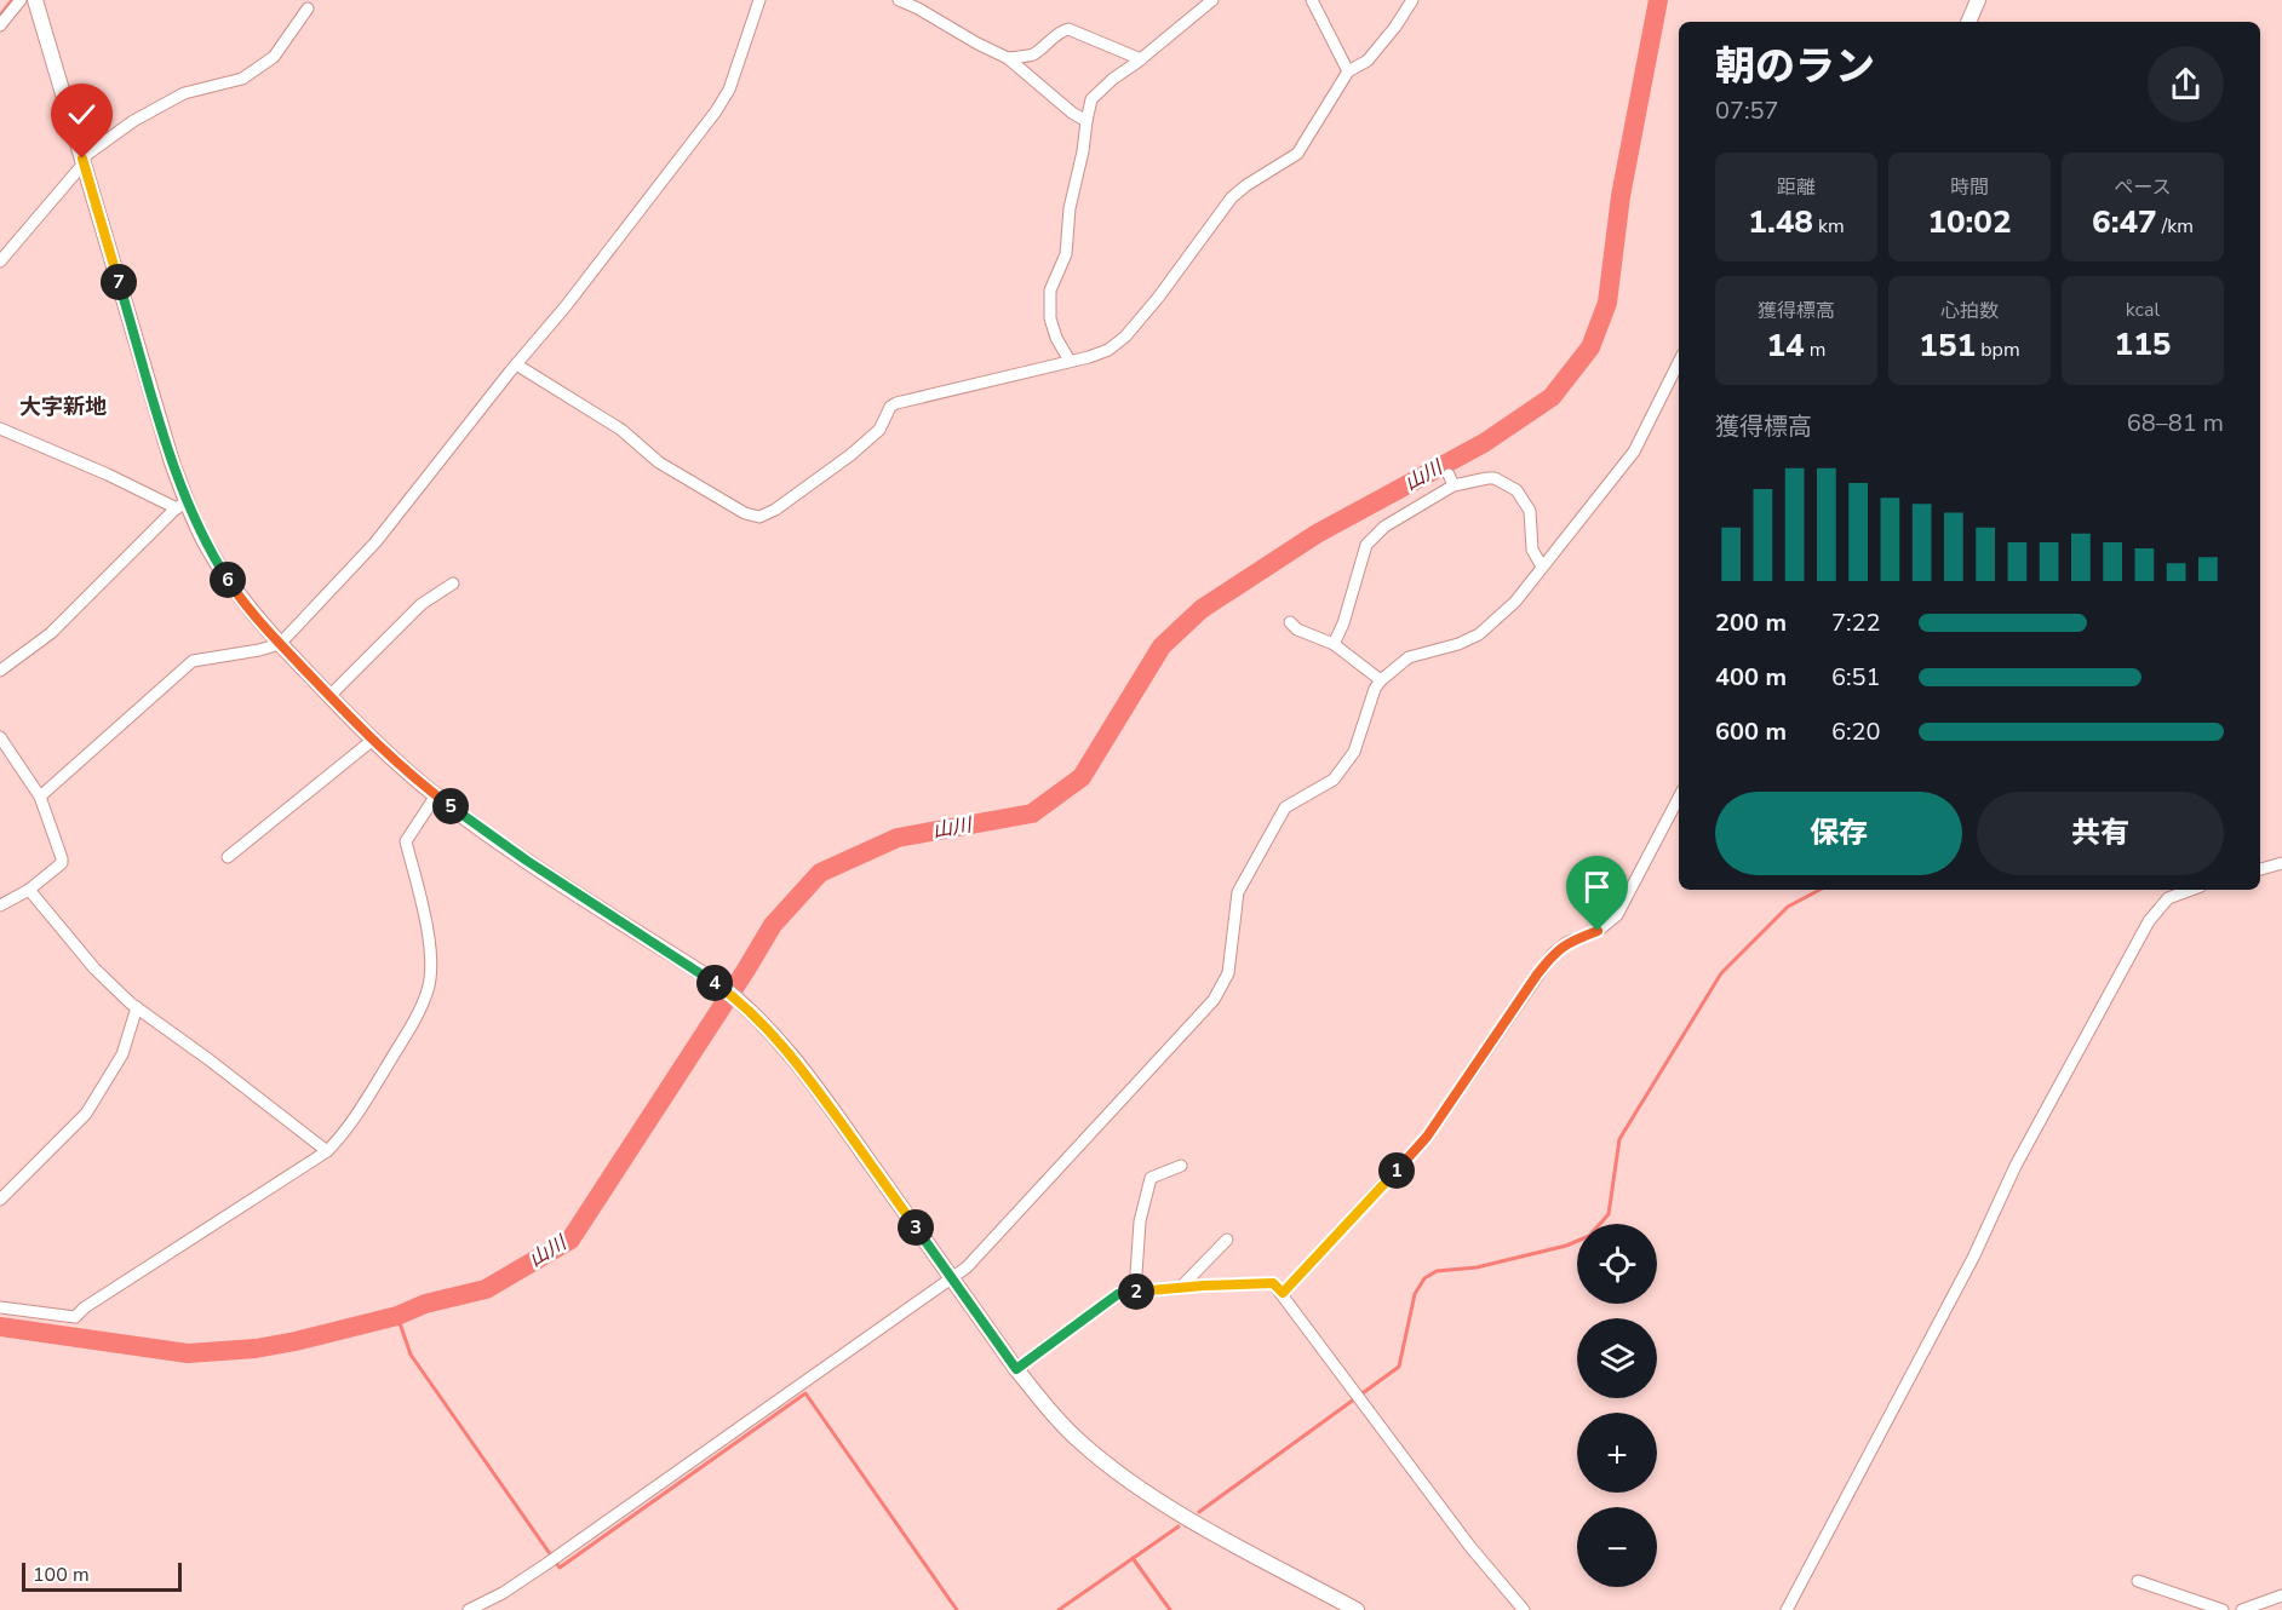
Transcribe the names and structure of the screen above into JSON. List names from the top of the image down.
{
  "districts": ["大字新地"],
  "water": ["山川"],
  "scale_bar": "100 m",
  "page": {
    "heading": ["朝のラン", "07:57"],
    "stats": [
      ["距離", "1.48 km"],
      ["時間", "10:02"],
      ["ペース", "6:47 /km"],
      ["獲得標高", "14 m"],
      ["心拍数", "151 bpm"],
      ["kcal", "115"]
    ],
    "pins": [
      "7",
      "6",
      "5",
      "4",
      "1",
      "3",
      "2"
    ],
    "chart": ["獲得標高", "68–81 m"],
    "list": [
      {
        "name": "200 m",
        "note": "7:22"
      },
      {
        "name": "400 m",
        "note": "6:51"
      },
      {
        "name": "600 m",
        "note": "6:20"
      }
    ],
    "buttons": ["保存", "共有"],
    "map_buttons": ["+", "−"],
    "scale": "100 m"
  }
}
